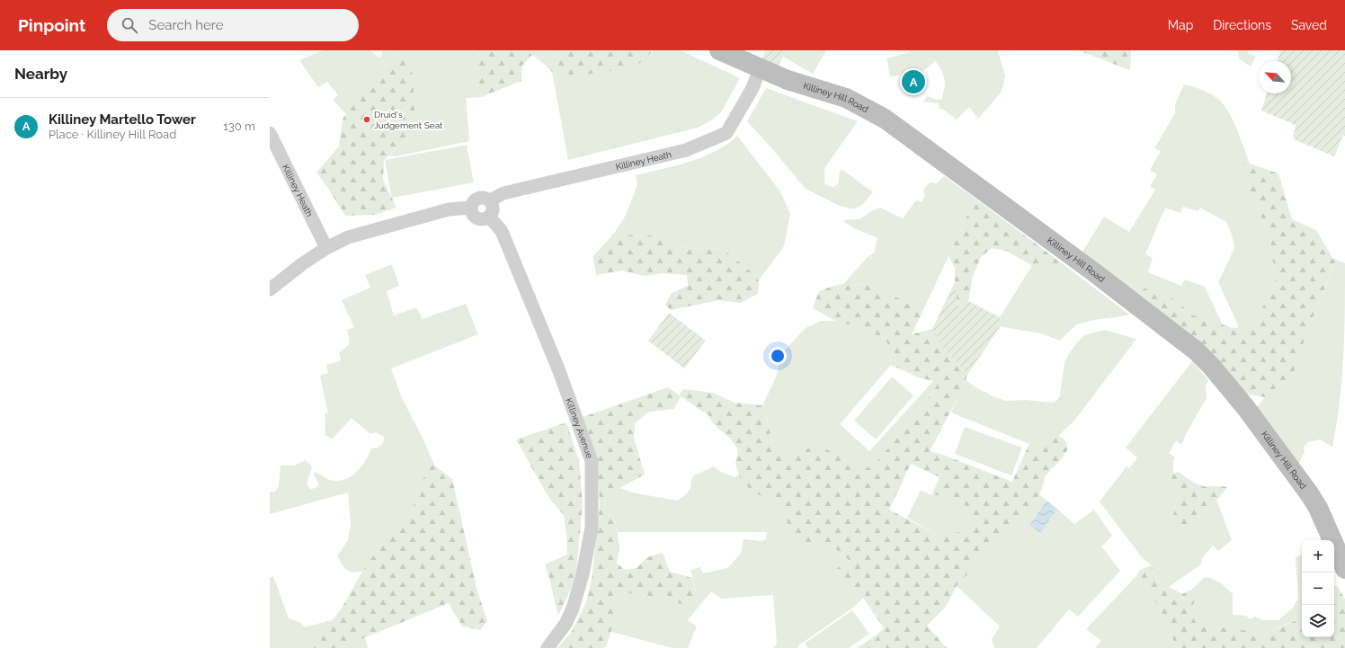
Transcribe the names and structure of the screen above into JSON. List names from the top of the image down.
{
  "streets": {
    "main road": ["Killiney Hill Road"],
    "street": ["Killiney Heath", "Killiney Avenue"]
  },
  "crossings": [
    ["Killiney Hill Road", "Killiney Heath"],
    ["Killiney Heath", "Killiney Avenue"]
  ],
  "places": ["Druid's Judgement Seat"],
  "north": "top left",
  "page": {
    "header": "Pinpoint",
    "search": "Search here",
    "nav": ["Map", "Directions", "Saved"],
    "heading": "Nearby",
    "pins": "A",
    "list": [
      {
        "mark": "A",
        "name": "Killiney Martello Tower",
        "note": "Place · Killiney Hill Road",
        "value": "130 m"
      }
    ],
    "map_buttons": ["+", "−"]
  }
}
